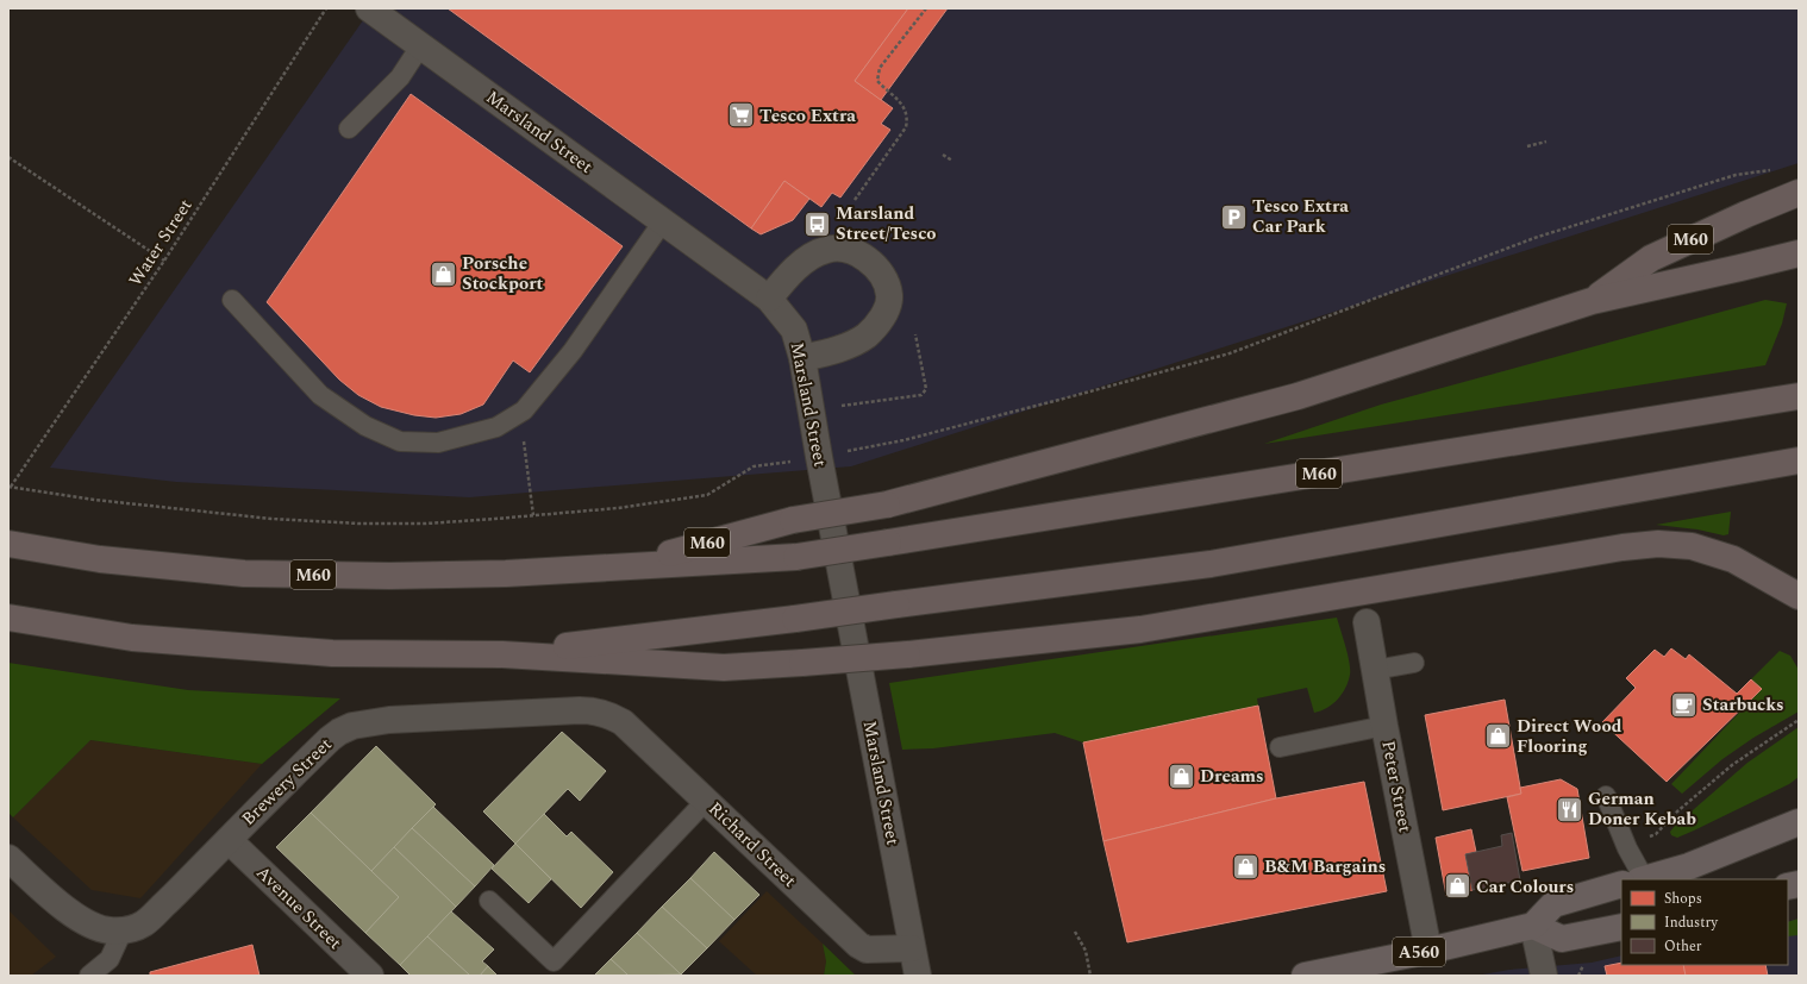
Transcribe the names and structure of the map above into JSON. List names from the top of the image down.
{
  "streets": {
    "highway": ["M60"],
    "main road": ["A560"],
    "street": [
      "Marsland Street",
      "Brewery Street",
      "Peter Street",
      "Richard Street",
      "Avenue Street"
    ],
    "path": ["Water Street"]
  },
  "crossings": [
    ["Marsland Street", "Richard Street"],
    ["Brewery Street", "Richard Street"],
    ["Brewery Street", "Avenue Street"],
    ["Peter Street", "A560"]
  ],
  "places": {
    "supermarket": ["Tesco Extra"],
    "parking": ["Tesco Extra Car Park"],
    "bus stop": ["Marsland Street/Tesco"],
    "shop": [
      "Porsche Stockport",
      "Direct Wood Flooring",
      "Dreams",
      "B&M Bargains",
      "Car Colours"
    ],
    "cafe": ["Starbucks"],
    "restaurant": ["German Doner Kebab"]
  },
  "legend": ["Shops", "Industry", "Other"]
}
